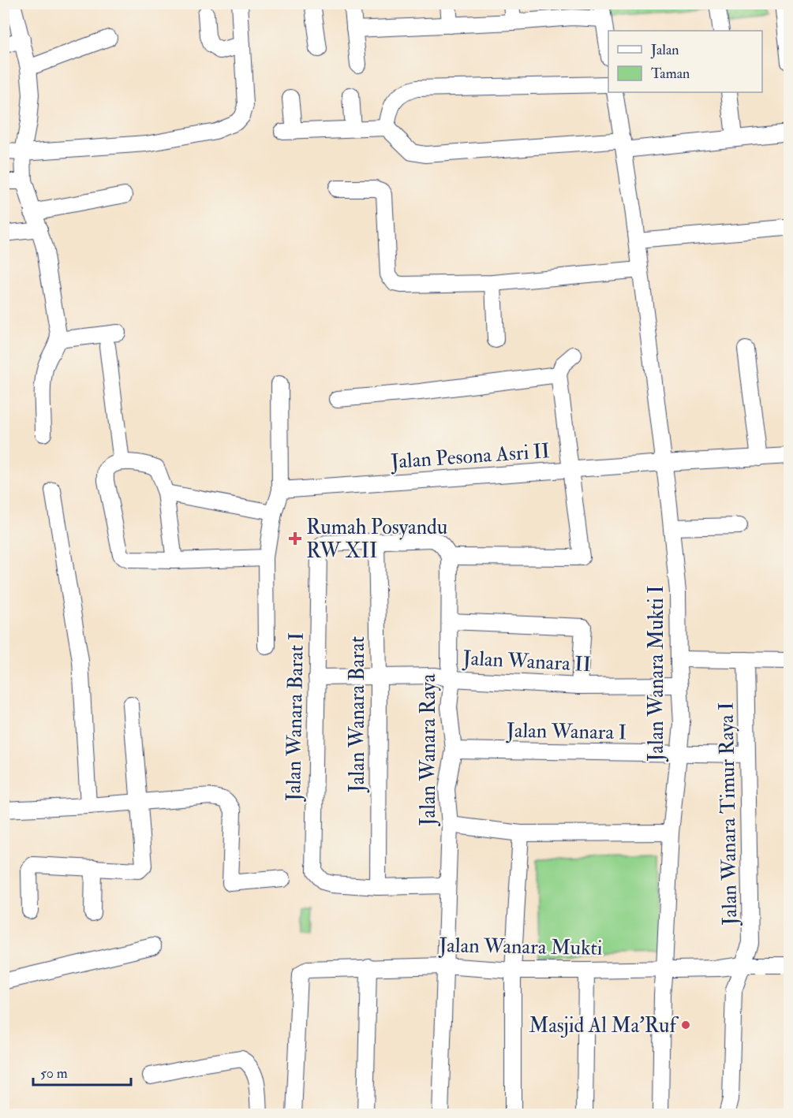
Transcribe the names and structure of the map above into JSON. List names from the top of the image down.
{
  "streets": {
    "street": [
      "Jalan Pesona Asri II",
      "Jalan Wanara II",
      "Jalan Wanara Mukti I",
      "Jalan Wanara Barat",
      "Jalan Wanara Barat I",
      "Jalan Wanara I",
      "Jalan Wanara Raya",
      "Jalan Wanara Timur Raya I",
      "Jalan Wanara Mukti"
    ]
  },
  "crossings": [
    ["Jalan Pesona Asri II", "Jalan Wanara Mukti I"],
    ["Jalan Wanara II", "Jalan Wanara Mukti I"],
    ["Jalan Wanara II", "Jalan Wanara Barat"],
    ["Jalan Wanara II", "Jalan Wanara Barat I"],
    ["Jalan Wanara II", "Jalan Wanara Raya"],
    ["Jalan Wanara Mukti I", "Jalan Wanara I"],
    ["Jalan Wanara Mukti I", "Jalan Wanara Mukti"],
    ["Jalan Wanara Barat", "Jalan Wanara Barat I"],
    ["Jalan Wanara I", "Jalan Wanara Raya"],
    ["Jalan Wanara I", "Jalan Wanara Timur Raya I"],
    ["Jalan Wanara Raya", "Jalan Wanara Mukti"],
    ["Jalan Wanara Timur Raya I", "Jalan Wanara Mukti"]
  ],
  "places": {
    "health": ["Rumah Posyandu RW XII"],
    "other": ["Masjid Al Ma'Ruf"]
  },
  "legend": ["Jalan", "Taman"],
  "scale_bar": "50 m"
}
